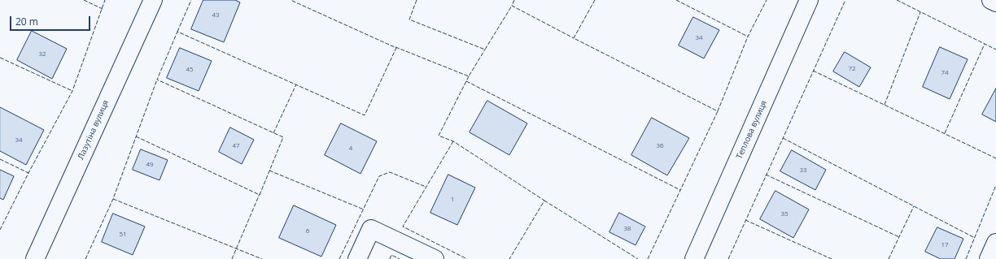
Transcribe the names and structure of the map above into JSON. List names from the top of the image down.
{
  "streets": {
    "street": ["Лазутіна вулиця", "Теплова вулиця"]
  },
  "house_numbers": [
    "43",
    "34",
    "32",
    "72",
    "45",
    "74",
    "34",
    "47",
    "36",
    "4",
    "49",
    "33",
    "1",
    "35",
    "38",
    "6",
    "51",
    "17"
  ],
  "scale_bar": "20 m"
}
